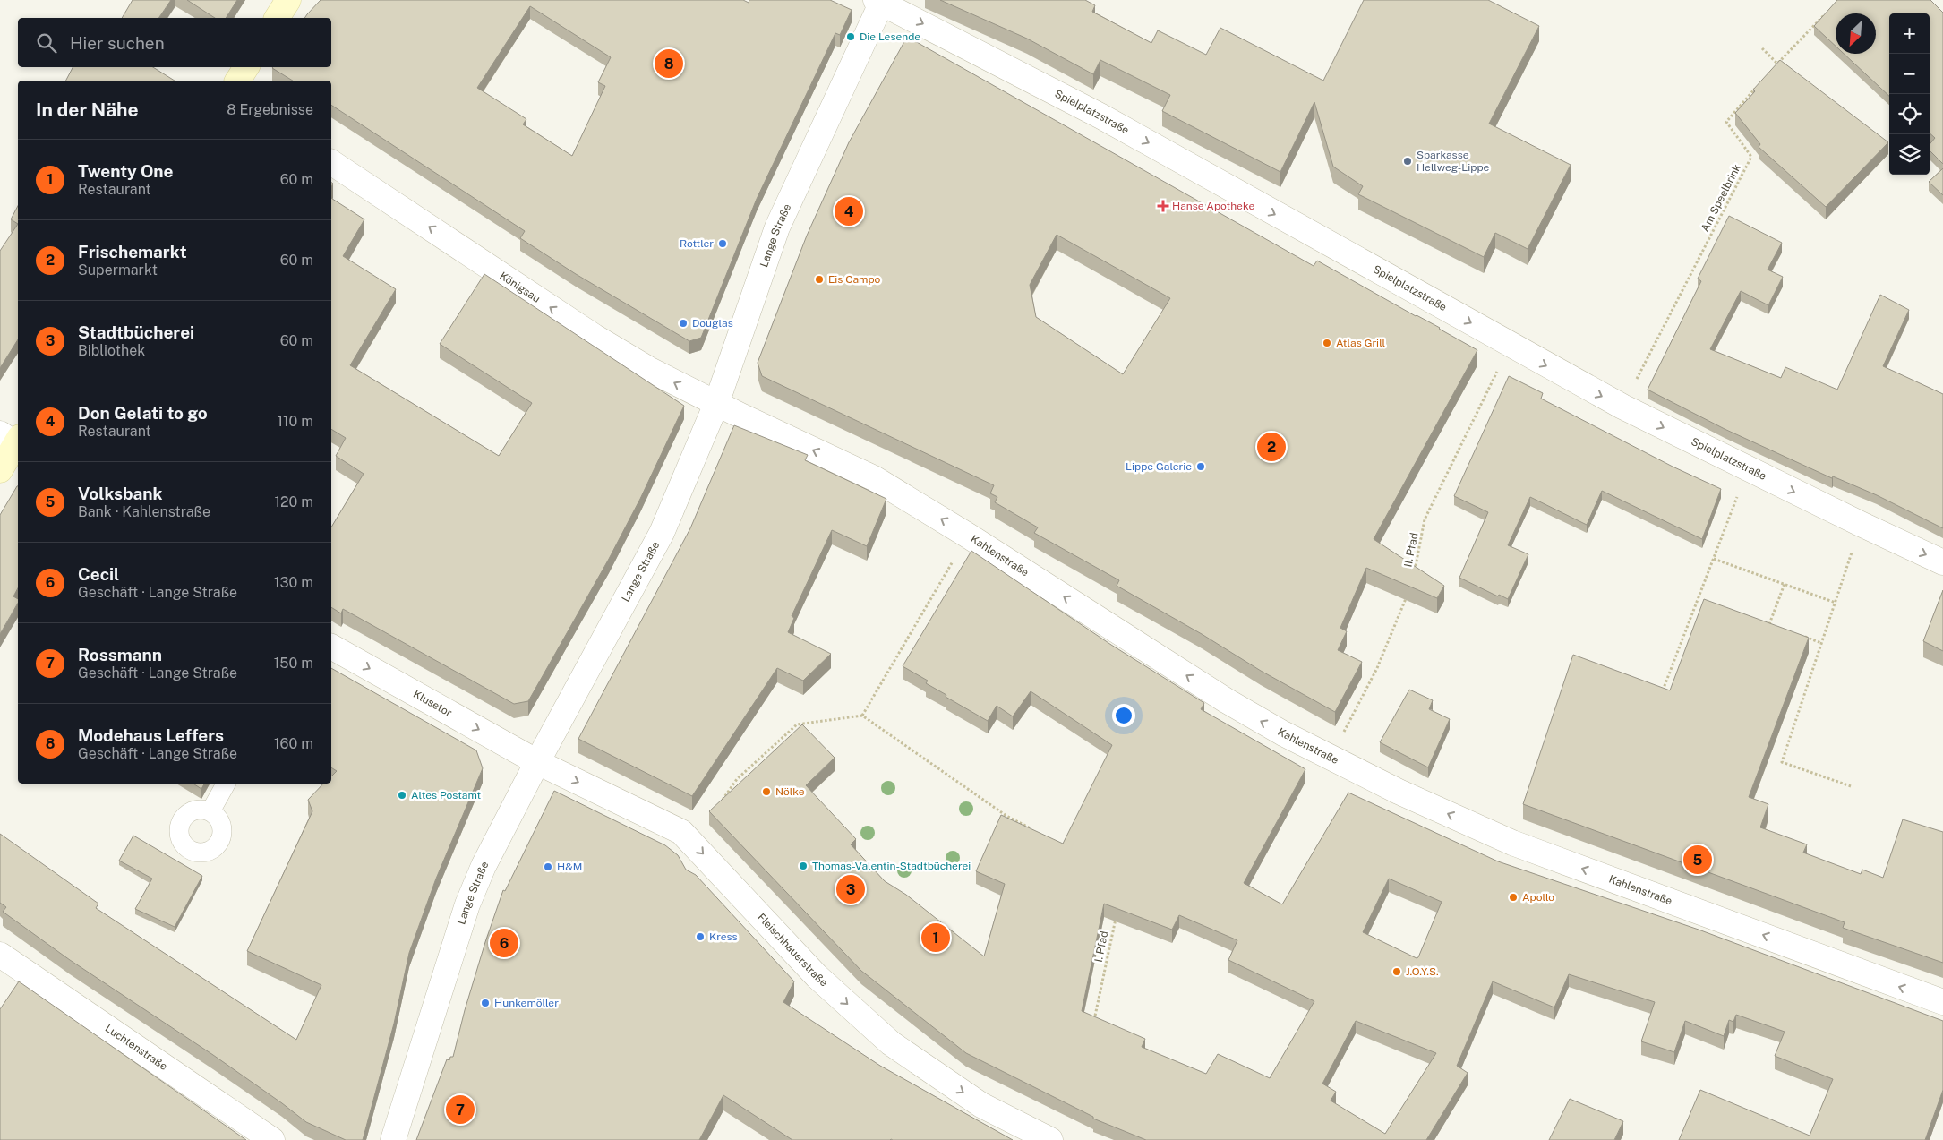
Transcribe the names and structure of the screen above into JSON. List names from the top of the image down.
{
  "streets": {
    "street": [
      "Spielplatzstraße",
      "Lange Straße",
      "Königsau",
      "Kahlenstraße",
      "Klusetor",
      "Fleischhauerstraße",
      "Luchtenstraße"
    ],
    "path": ["Am Speelbrink", "II. Pfad", "I. Pfad"]
  },
  "crossings": [
    ["Spielplatzstraße", "Am Speelbrink"],
    ["Spielplatzstraße", "Lange Straße"],
    ["Spielplatzstraße", "II. Pfad"],
    ["Lange Straße", "Königsau"],
    ["Lange Straße", "Kahlenstraße"],
    ["Lange Straße", "Klusetor"],
    ["Lange Straße", "Fleischhauerstraße"],
    ["Königsau", "Kahlenstraße"],
    ["Klusetor", "Fleischhauerstraße"]
  ],
  "one_way": [
    "Spielplatzstraße",
    "Königsau",
    "Kahlenstraße",
    "Klusetor",
    "Fleischhauerstraße"
  ],
  "places": {
    "other": [
      "Die Lesende",
      "Sparkasse Hellweg-Lippe",
      "Rottler",
      "Eis Campo",
      "Douglas",
      "Atlas Grill",
      "Lippe Galerie",
      "Nölke",
      "Altes Postamt",
      "Thomas-Valentin-Stadtbücherei",
      "H&M",
      "Apollo",
      "Kress",
      "J.O.Y.S.",
      "Hunkemöller"
    ],
    "health": ["Hanse Apotheke"]
  },
  "north": "bottom left",
  "page": {
    "map_buttons": ["+", "−"],
    "search": "Hier suchen",
    "pins": [
      "8",
      "4",
      "2",
      "5",
      "3",
      "1",
      "6",
      "7"
    ],
    "heading": ["In der Nähe", "8 Ergebnisse"],
    "list": [
      {
        "mark": "1",
        "name": "Twenty One",
        "note": "Restaurant",
        "value": "60 m"
      },
      {
        "mark": "2",
        "name": "Frischemarkt",
        "note": "Supermarkt",
        "value": "60 m"
      },
      {
        "mark": "3",
        "name": "Stadtbücherei",
        "note": "Bibliothek",
        "value": "60 m"
      },
      {
        "mark": "4",
        "name": "Don Gelati to go",
        "note": "Restaurant",
        "value": "110 m"
      },
      {
        "mark": "5",
        "name": "Volksbank",
        "note": "Bank · Kahlenstraße",
        "value": "120 m"
      },
      {
        "mark": "6",
        "name": "Cecil",
        "note": "Geschäft · Lange Straße",
        "value": "130 m"
      },
      {
        "mark": "7",
        "name": "Rossmann",
        "note": "Geschäft · Lange Straße",
        "value": "150 m"
      },
      {
        "mark": "8",
        "name": "Modehaus Leffers",
        "note": "Geschäft · Lange Straße",
        "value": "160 m"
      }
    ]
  }
}
